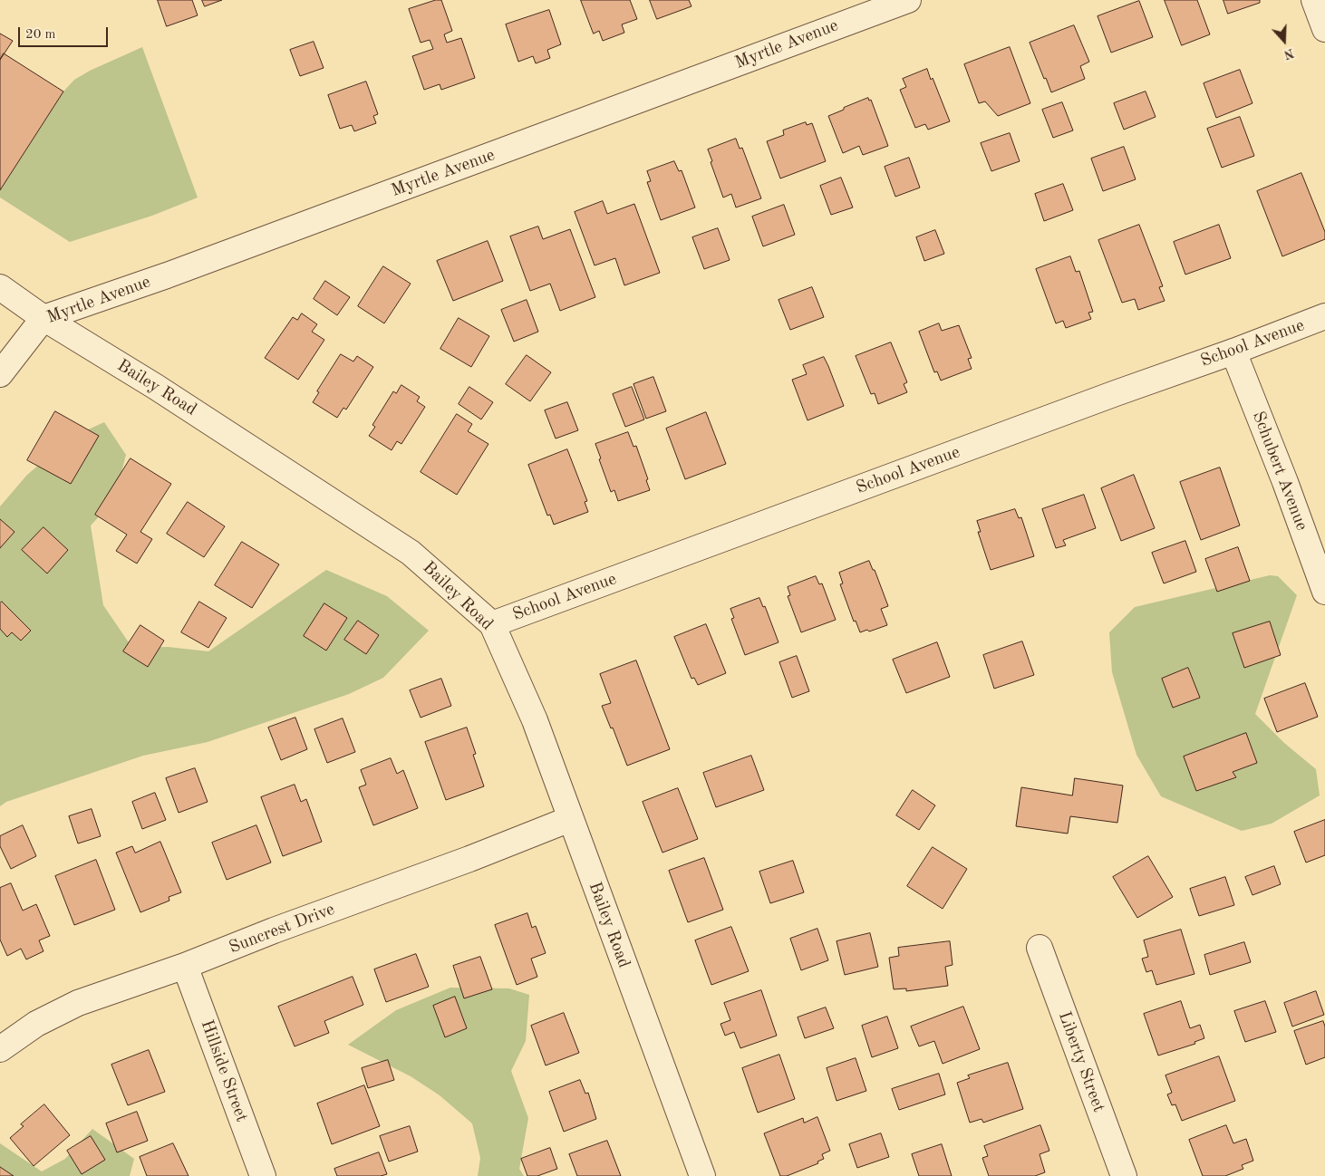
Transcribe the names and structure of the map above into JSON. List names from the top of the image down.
{
  "streets": {
    "street": [
      "Myrtle Avenue",
      "School Avenue",
      "Bailey Road",
      "Schubert Avenue",
      "Suncrest Drive",
      "Liberty Street",
      "Hillside Street"
    ]
  },
  "crossings": [
    ["Myrtle Avenue", "Bailey Road"],
    ["School Avenue", "Bailey Road"],
    ["School Avenue", "Schubert Avenue"],
    ["Bailey Road", "Suncrest Drive"],
    ["Suncrest Drive", "Hillside Street"]
  ],
  "scale_bar": "20 m",
  "north": "bottom"
}
